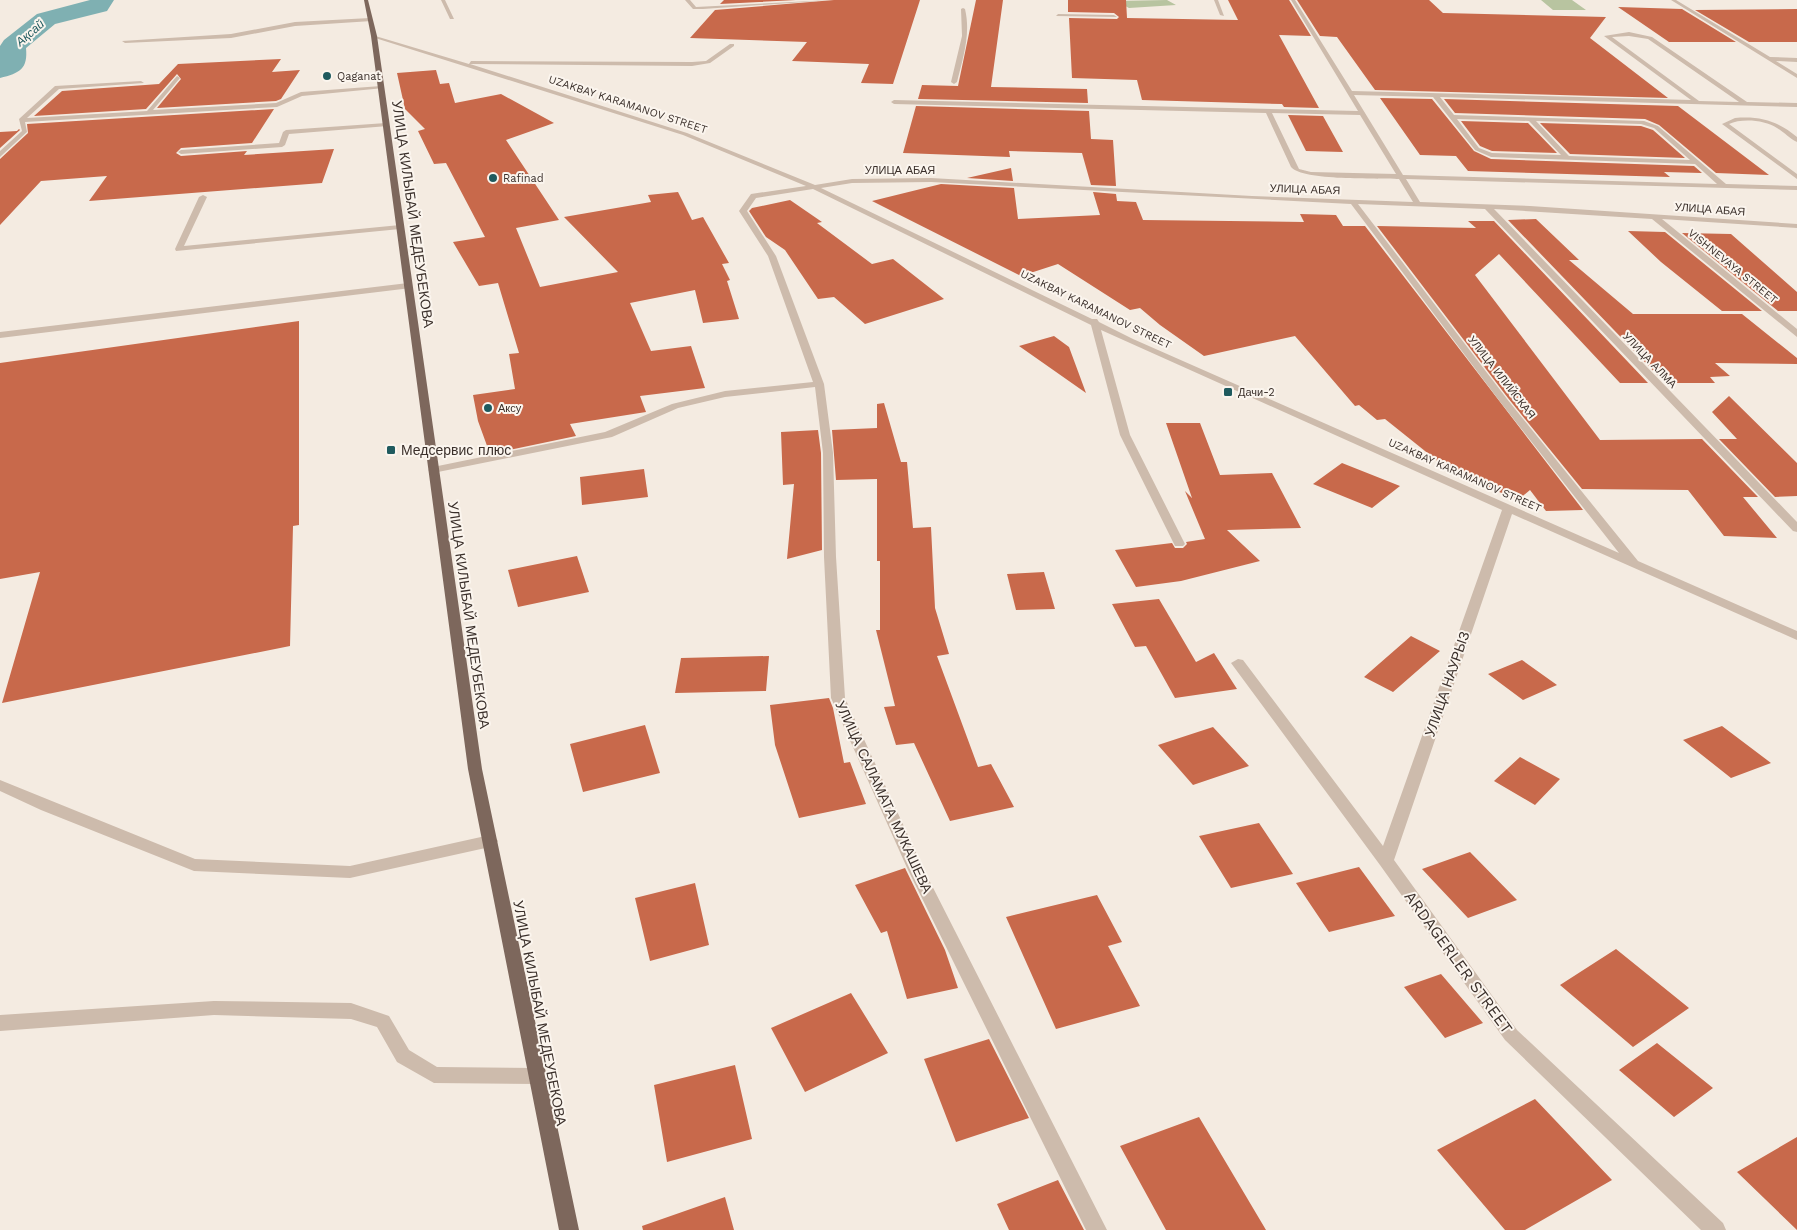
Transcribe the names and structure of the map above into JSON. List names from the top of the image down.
{
  "streets": {
    "main road": ["УЛИЦА КИЛЫБАЙ МЕДЕУБЕКОВА"],
    "street": [
      "UZAKBAY KARAMANOV STREET",
      "УЛИЦА АБАЯ",
      "VISHNEVAYA STREET",
      "УЛИЦА АЛМА",
      "УЛИЦА ИЛИЙСКАЯ",
      "УЛИЦА НАУРЫЗ",
      "УЛИЦА САЛАМАТА МУКАШЕВА",
      "ARDAGERLER STREET"
    ]
  },
  "crossings": [
    ["UZAKBAY KARAMANOV STREET", "УЛИЦА АБАЯ"],
    ["UZAKBAY KARAMANOV STREET", "УЛИЦА КИЛЫБАЙ МЕДЕУБЕКОВА"],
    ["UZAKBAY KARAMANOV STREET", "УЛИЦА ИЛИЙСКАЯ"],
    ["UZAKBAY KARAMANOV STREET", "УЛИЦА НАУРЫЗ"],
    ["UZAKBAY KARAMANOV STREET", "УЛИЦА САЛАМАТА МУКАШЕВА"],
    ["УЛИЦА АБАЯ", "VISHNEVAYA STREET"],
    ["УЛИЦА АБАЯ", "УЛИЦА АЛМА"],
    ["УЛИЦА АБАЯ", "УЛИЦА ИЛИЙСКАЯ"],
    ["УЛИЦА АБАЯ", "УЛИЦА САЛАМАТА МУКАШЕВА"],
    ["УЛИЦА НАУРЫЗ", "ARDAGERLER STREET"]
  ],
  "water": ["Ақсай"],
  "places": {
    "other": ["Qaganat", "Rafinad", "Аксу"],
    "transit": ["Дачи-2", "Медсервис плюс"]
  }
}
